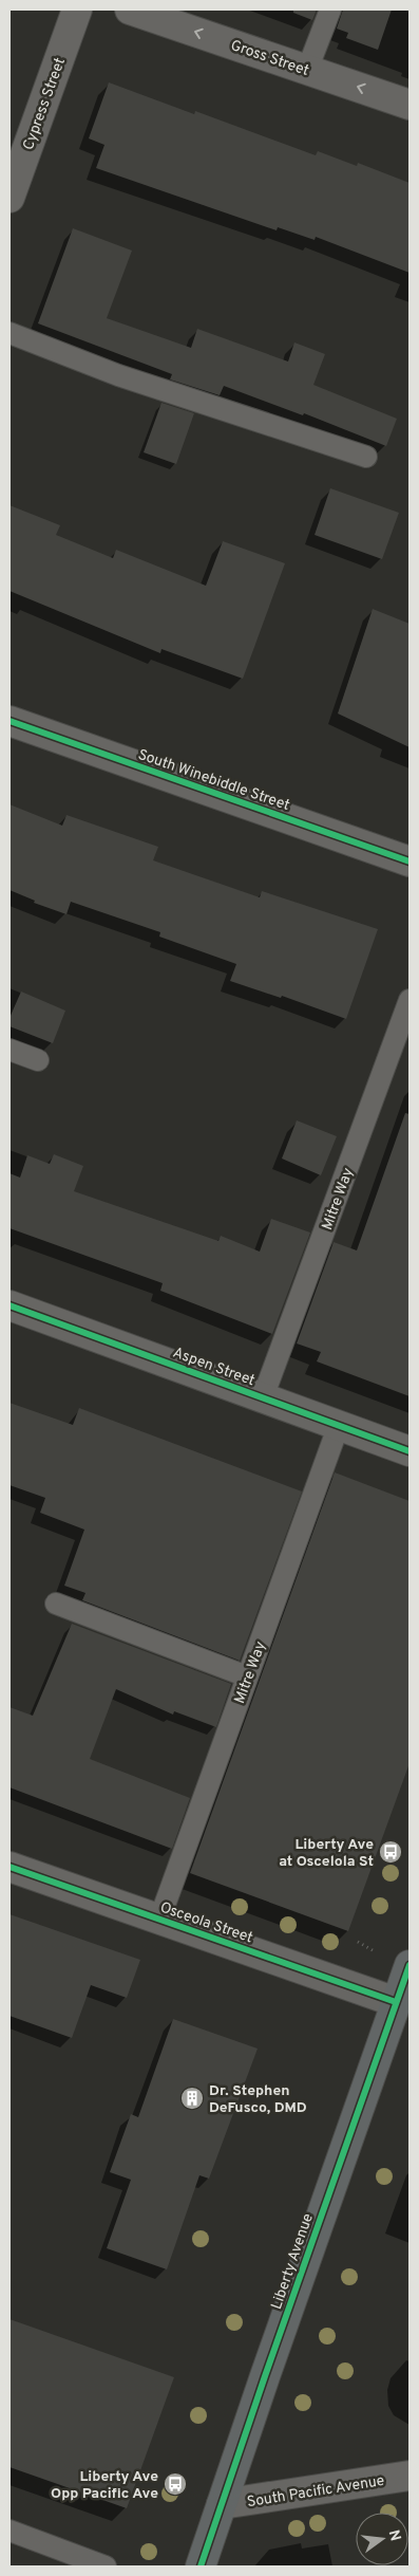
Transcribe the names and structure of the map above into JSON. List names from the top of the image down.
{
  "streets": {
    "main road": ["Liberty Avenue"],
    "street": [
      "Gross Street",
      "Cypress Street",
      "South Winebiddle Street",
      "Aspen Street",
      "Osceola Street",
      "South Pacific Avenue"
    ],
    "lane": ["Mitre Way"]
  },
  "crossings": [
    ["Mitre Way", "Aspen Street"],
    ["Mitre Way", "Osceola Street"],
    ["Osceola Street", "Liberty Avenue"],
    ["Liberty Avenue", "South Pacific Avenue"]
  ],
  "one_way": ["Gross Street"],
  "places": {
    "bus stop": ["Liberty Ave at Oscelola St", "Liberty Ave Opp Pacific Ave"],
    "building": ["Dr. Stephen DeFusco, DMD"]
  },
  "north": "right"
}
